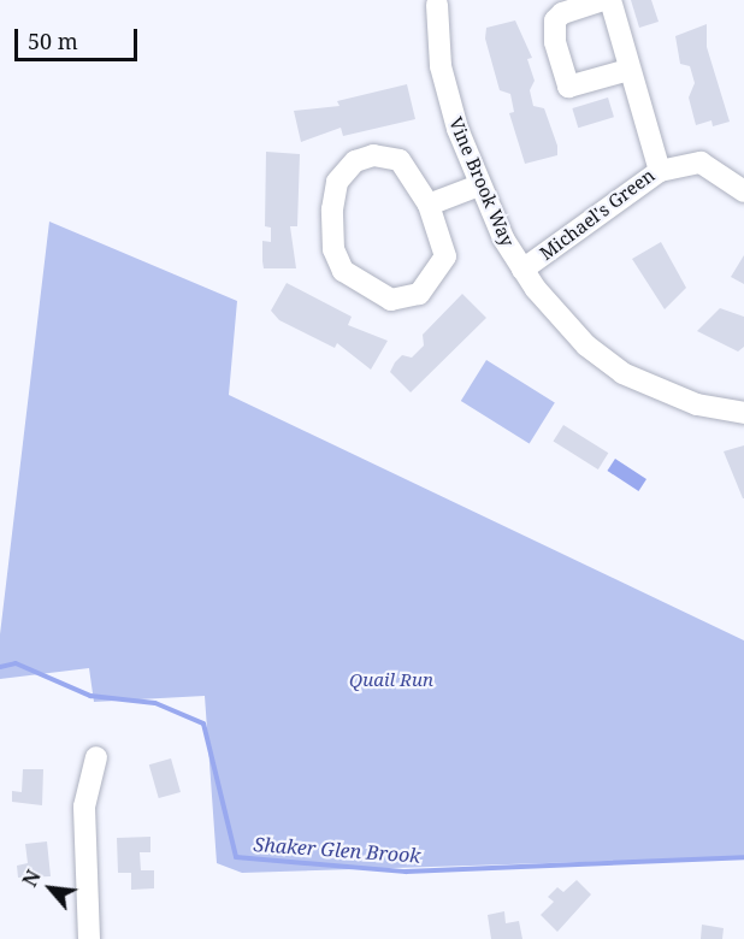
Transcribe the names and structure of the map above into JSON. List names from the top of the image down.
{
  "streets": {
    "street": ["Vine Brook Way", "Michael's Green"]
  },
  "crossings": [
    ["Vine Brook Way", "Michael's Green"]
  ],
  "water": ["Shaker Glen Brook"],
  "parks": ["Quail Run"],
  "scale_bar": "50 m",
  "north": "top left"
}
